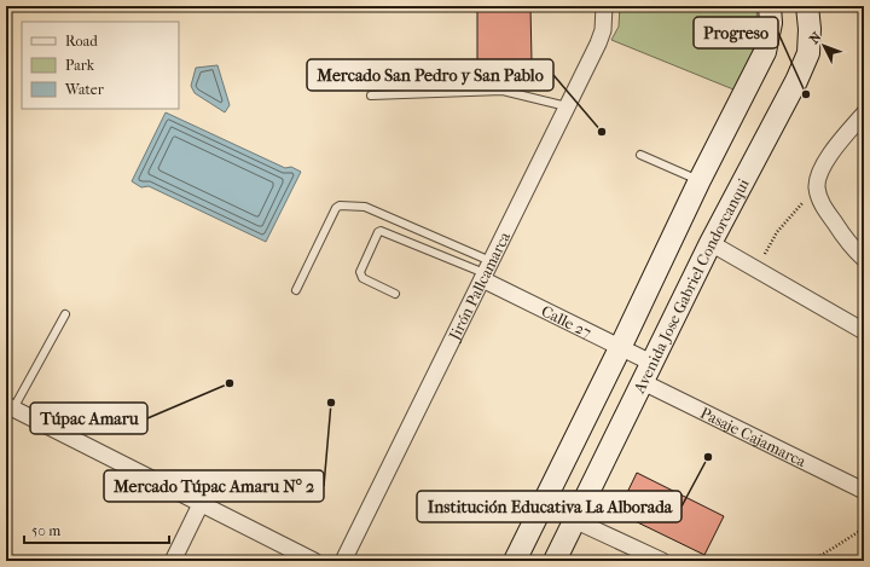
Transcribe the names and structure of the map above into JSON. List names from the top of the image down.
{
  "streets": {
    "main road": ["Avenida Jose Gabriel Condorcanqui"],
    "street": ["Jirón Pallcamarca", "Calle 27", "Pasaje Cajamarca"]
  },
  "crossings": [
    ["Jirón Pallcamarca", "Calle 27"],
    ["Avenida Jose Gabriel Condorcanqui", "Calle 27"],
    ["Avenida Jose Gabriel Condorcanqui", "Pasaje Cajamarca"],
    ["Calle 27", "Pasaje Cajamarca"]
  ],
  "places": [
    "Progreso",
    "Mercado San Pedro y San Pablo",
    "Túpac Amaru",
    "Mercado Túpac Amaru N° 2",
    "Institución Educativa La Alborada"
  ],
  "legend": ["Road", "Park", "Water"],
  "scale_bar": "50 m",
  "north": "top left"
}
